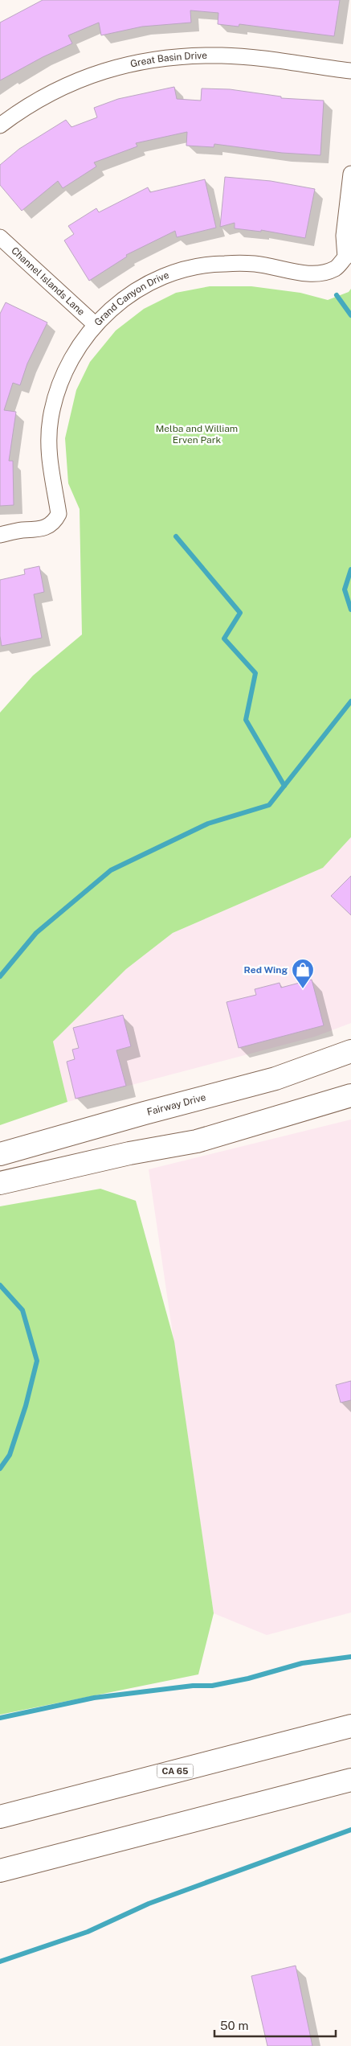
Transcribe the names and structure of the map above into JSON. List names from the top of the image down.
{
  "streets": {
    "main road": ["Fairway Drive", "CA 65"],
    "street": ["Great Basin Drive", "Channel Islands Lane", "Grand Canyon Drive"]
  },
  "crossings": [
    ["Channel Islands Lane", "Grand Canyon Drive"]
  ],
  "parks": ["Melba and William Erven Park"],
  "places": {
    "shop": ["Red Wing"]
  },
  "scale_bar": "50 m"
}
